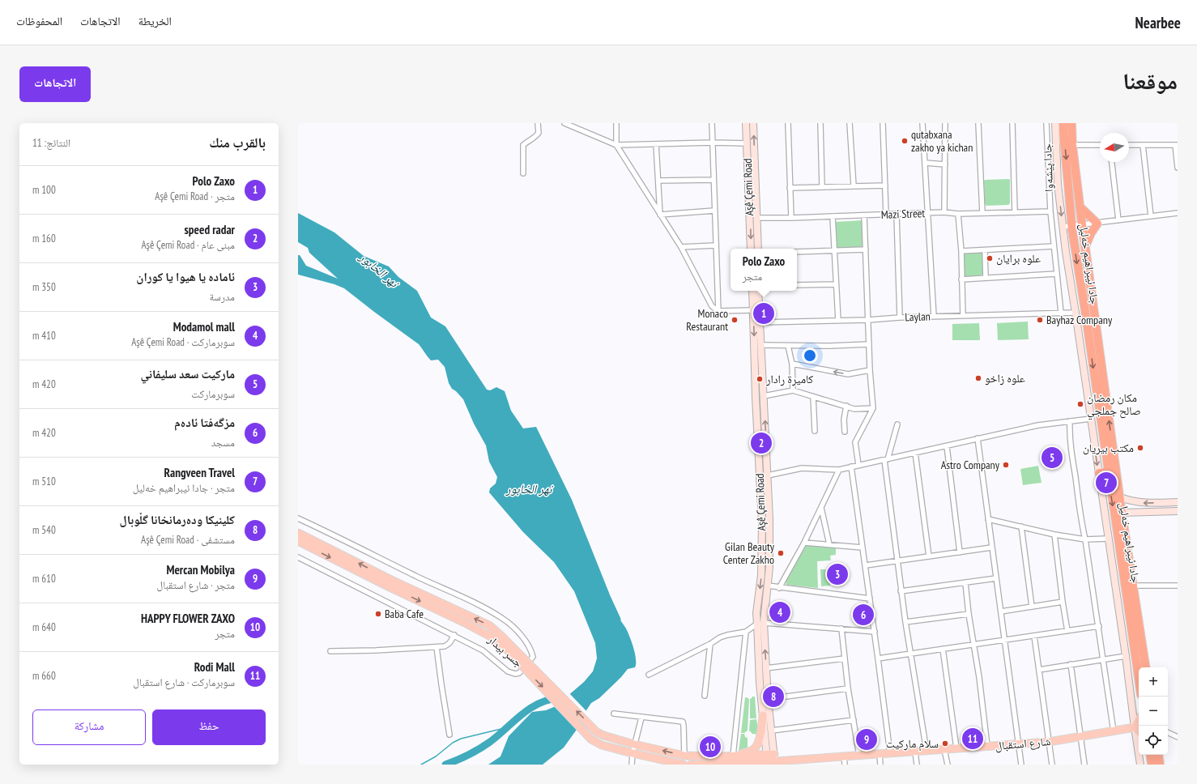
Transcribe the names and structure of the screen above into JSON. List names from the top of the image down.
{
  "streets": {
    "highway": ["جادا ئیبراهیم خەلیل"],
    "main road": ["Aşê Çemi Road", "جسر بيدار", "شارع استقبال"],
    "street": ["جادا پێشەوا", "Mazi Street", "Laylan"]
  },
  "crossings": [
    ["جادا پێشەوا", "Mazi Street"],
    ["جادا پێشەوا", "Laylan"],
    ["Aşê Çemi Road", "Mazi Street"],
    ["Aşê Çemi Road", "Laylan"],
    ["Aşê Çemi Road", "شارع استقبال"],
    ["جادا ئیبراهیم خەلیل", "Laylan"],
    ["جادا ئیبراهیم خەلیل", "شارع استقبال"]
  ],
  "water": ["نهر الخابور"],
  "places": [
    "qutabxana zakho ya kichan",
    "علوه برايان",
    "Monaco Restaurant",
    "Bayhaz Company",
    "علوه زاخو",
    "كاميرة رادار",
    "مكان رمضان صالح جملجي",
    "مكتب بيريان",
    "Astro Company",
    "Gilan Beauty Center Zakho",
    "Baba Cafe",
    "سلام ماركيت"
  ],
  "north": "left",
  "page": {
    "header": "Nearbee",
    "nav": ["الخريطة", "الاتجاهات", "المحفوظات"],
    "title": "موقعنا",
    "buttons": [
      "الاتجاهات",
      ["حفظ", "مشاركة"]
    ],
    "heading": ["بالقرب منك", "النتائج: 11"],
    "list": [
      {
        "mark": "1",
        "name": "Polo Zaxo",
        "note": "متجر · Aşê Çemi Road",
        "value": "100 m"
      },
      {
        "mark": "2",
        "name": "speed radar",
        "note": "مبنى عام · Aşê Çemi Road",
        "value": "160 m"
      },
      {
        "mark": "3",
        "name": "ئاماده یا هیوا یا کوران",
        "note": "مدرسة",
        "value": "350 m"
      },
      {
        "mark": "4",
        "name": "Modamol mall",
        "note": "سوبرماركت · Aşê Çemi Road",
        "value": "410 m"
      },
      {
        "mark": "5",
        "name": "ماركيت سعد سليفاني",
        "note": "سوبرماركت",
        "value": "420 m"
      },
      {
        "mark": "6",
        "name": "مزگەفتا ئادەم",
        "note": "مسجد",
        "value": "420 m"
      },
      {
        "mark": "7",
        "name": "Rangveen Travel",
        "note": "متجر · جادا ئیبراهیم خەلیل",
        "value": "510 m"
      },
      {
        "mark": "8",
        "name": "کلینیکا ودەرمانخانا گڵوبال",
        "note": "مستشفى · Aşê Çemi Road",
        "value": "540 m"
      },
      {
        "mark": "9",
        "name": "Mercan Mobilya",
        "note": "متجر · شارع استقبال",
        "value": "610 m"
      },
      {
        "mark": "10",
        "name": "HAPPY FLOWER ZAXO",
        "note": "متجر",
        "value": "640 m"
      },
      {
        "mark": "11",
        "name": "Rodi Mall",
        "note": "سوبرماركت · شارع استقبال",
        "value": "660 m"
      }
    ],
    "popup": ["Polo Zaxo", "متجر"],
    "pins": [
      "1",
      "2",
      "5",
      "7",
      "3",
      "4",
      "6",
      "8",
      "11",
      "9",
      "10"
    ],
    "map_buttons": ["+", "−"]
  }
}
